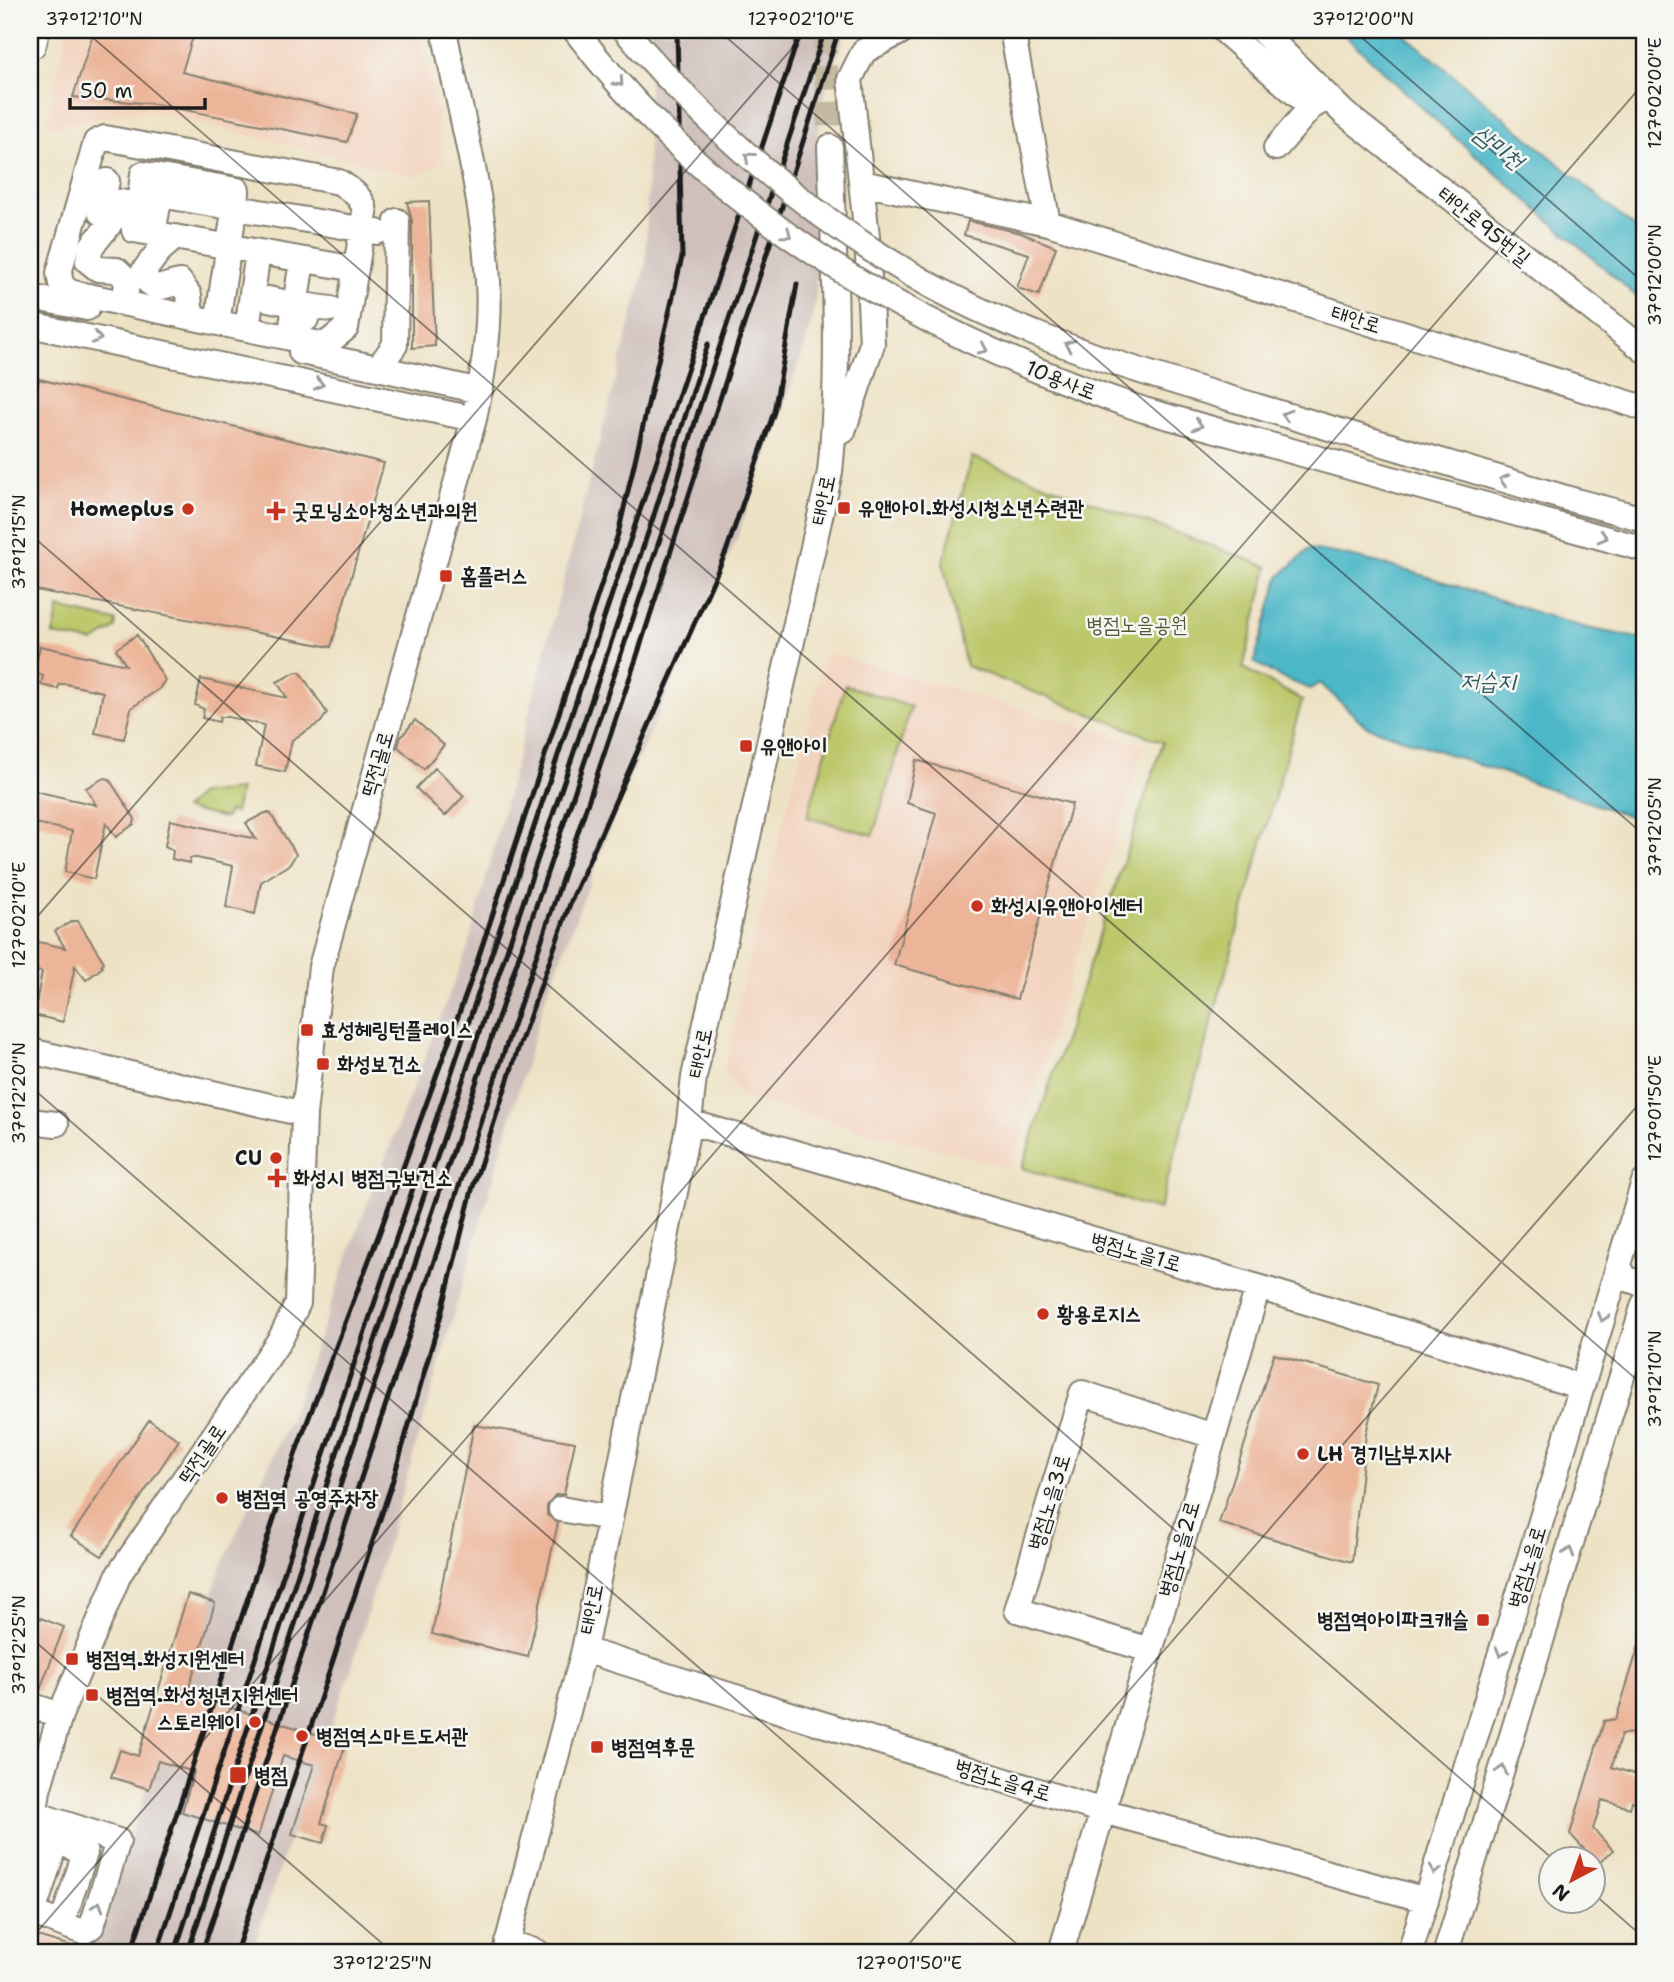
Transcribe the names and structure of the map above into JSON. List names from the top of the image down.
{
  "streets": {
    "street": [
      "태안로95번길",
      "태안로",
      "10용사로",
      "떡전골로",
      "병점노을1로",
      "병점노을3로",
      "병점노을2로",
      "병점노을로",
      "병점노을4로"
    ]
  },
  "crossings": [
    ["태안로", "병점노을1로"],
    ["태안로", "병점노을4로"],
    ["병점노을1로", "병점노을2로"],
    ["병점노을1로", "병점노을로"],
    ["병점노을3로", "병점노을2로"],
    ["병점노을2로", "병점노을4로"],
    ["병점노을로", "병점노을4로"]
  ],
  "water": ["삼미천", "저습지"],
  "parks": ["병점노을공원"],
  "places": {
    "transit": [
      "유앤아이.화성시청소년수련관",
      "홈플러스",
      "유앤아이",
      "효성헤링턴플레이스",
      "화성보건소",
      "병점역아이파크캐슬",
      "병점역.화성지원센터",
      "병점역.화성청년지원센터",
      "병점역후문",
      "병점"
    ],
    "other": [
      "Homeplus",
      "화성시유앤아이센터",
      "CU",
      "황용로지스",
      "LH 경기남부지사",
      "병점역 공영주차장",
      "스토리웨이",
      "병점역스마트도서관"
    ],
    "health": ["굿모닝소아청소년과의원", "화성시 병점구보건소"]
  },
  "scale_bar": "50 m",
  "north": "bottom left",
  "coordinates": [
    "37°12'10\"N",
    "127°02'10\"E",
    "37°12'00\"N",
    "127°02'00\"E",
    "37°12'15\"N",
    "37°12'05\"N",
    "37°12'20\"N",
    "127°01'50\"E",
    "37°12'25\"N"
  ]
}
